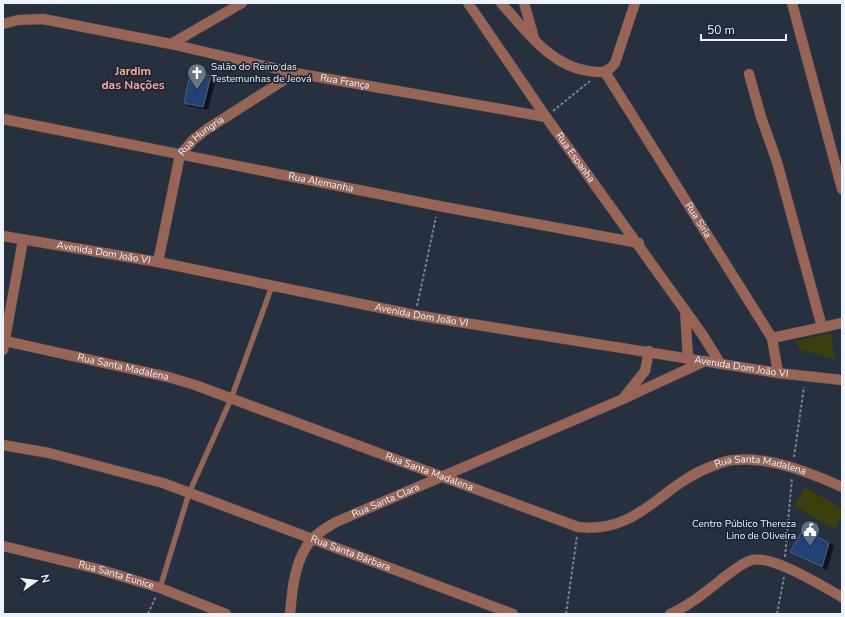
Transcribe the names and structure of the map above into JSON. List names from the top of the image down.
{
  "streets": {
    "street": [
      "Rua França",
      "Rua Hungria",
      "Rua Espanha",
      "Rua Alemanha",
      "Rua Siria",
      "Avenida Dom João VI",
      "Rua Santa Madalena",
      "Rua Santa Clara",
      "Rua Santa Bárbara",
      "Rua Santa Eunice"
    ]
  },
  "crossings": [
    ["Rua França", "Rua Hungria"],
    ["Rua França", "Rua Espanha"],
    ["Rua Hungria", "Rua Alemanha"],
    ["Rua Hungria", "Avenida Dom João VI"],
    ["Rua Espanha", "Rua Alemanha"],
    ["Rua Espanha", "Avenida Dom João VI"],
    ["Rua Siria", "Avenida Dom João VI"],
    ["Avenida Dom João VI", "Rua Santa Clara"],
    ["Rua Santa Madalena", "Rua Santa Clara"],
    ["Rua Santa Clara", "Rua Santa Bárbara"]
  ],
  "districts": ["Jardim das Nações"],
  "places": {
    "church": ["Salão do Reino das Testemunhas de Jeová"],
    "public building": ["Centro Público Thereza Lino de Oliveira"]
  },
  "scale_bar": "50 m",
  "north": "right"
}
